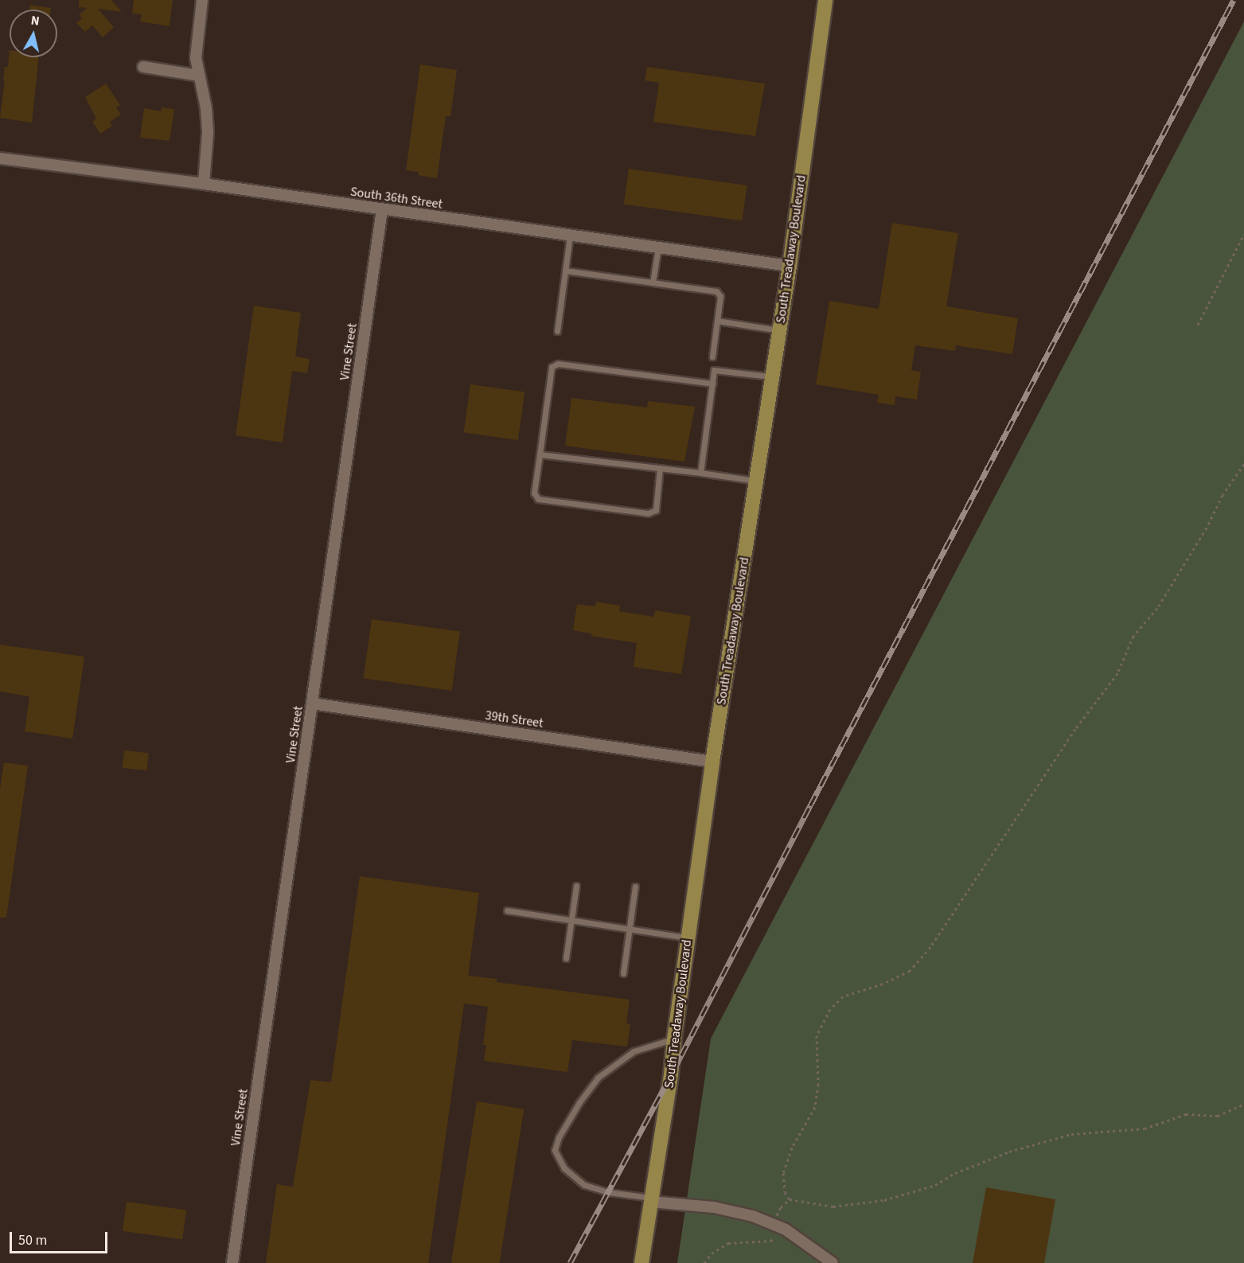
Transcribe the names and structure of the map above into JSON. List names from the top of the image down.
{
  "streets": {
    "main road": ["South Treadaway Boulevard"],
    "street": ["South 36th Street", "Vine Street", "39th Street"]
  },
  "crossings": [
    ["South 36th Street", "South Treadaway Boulevard"],
    ["South 36th Street", "Vine Street"],
    ["South Treadaway Boulevard", "39th Street"],
    ["Vine Street", "39th Street"]
  ],
  "scale_bar": "50 m",
  "north": "top"
}
